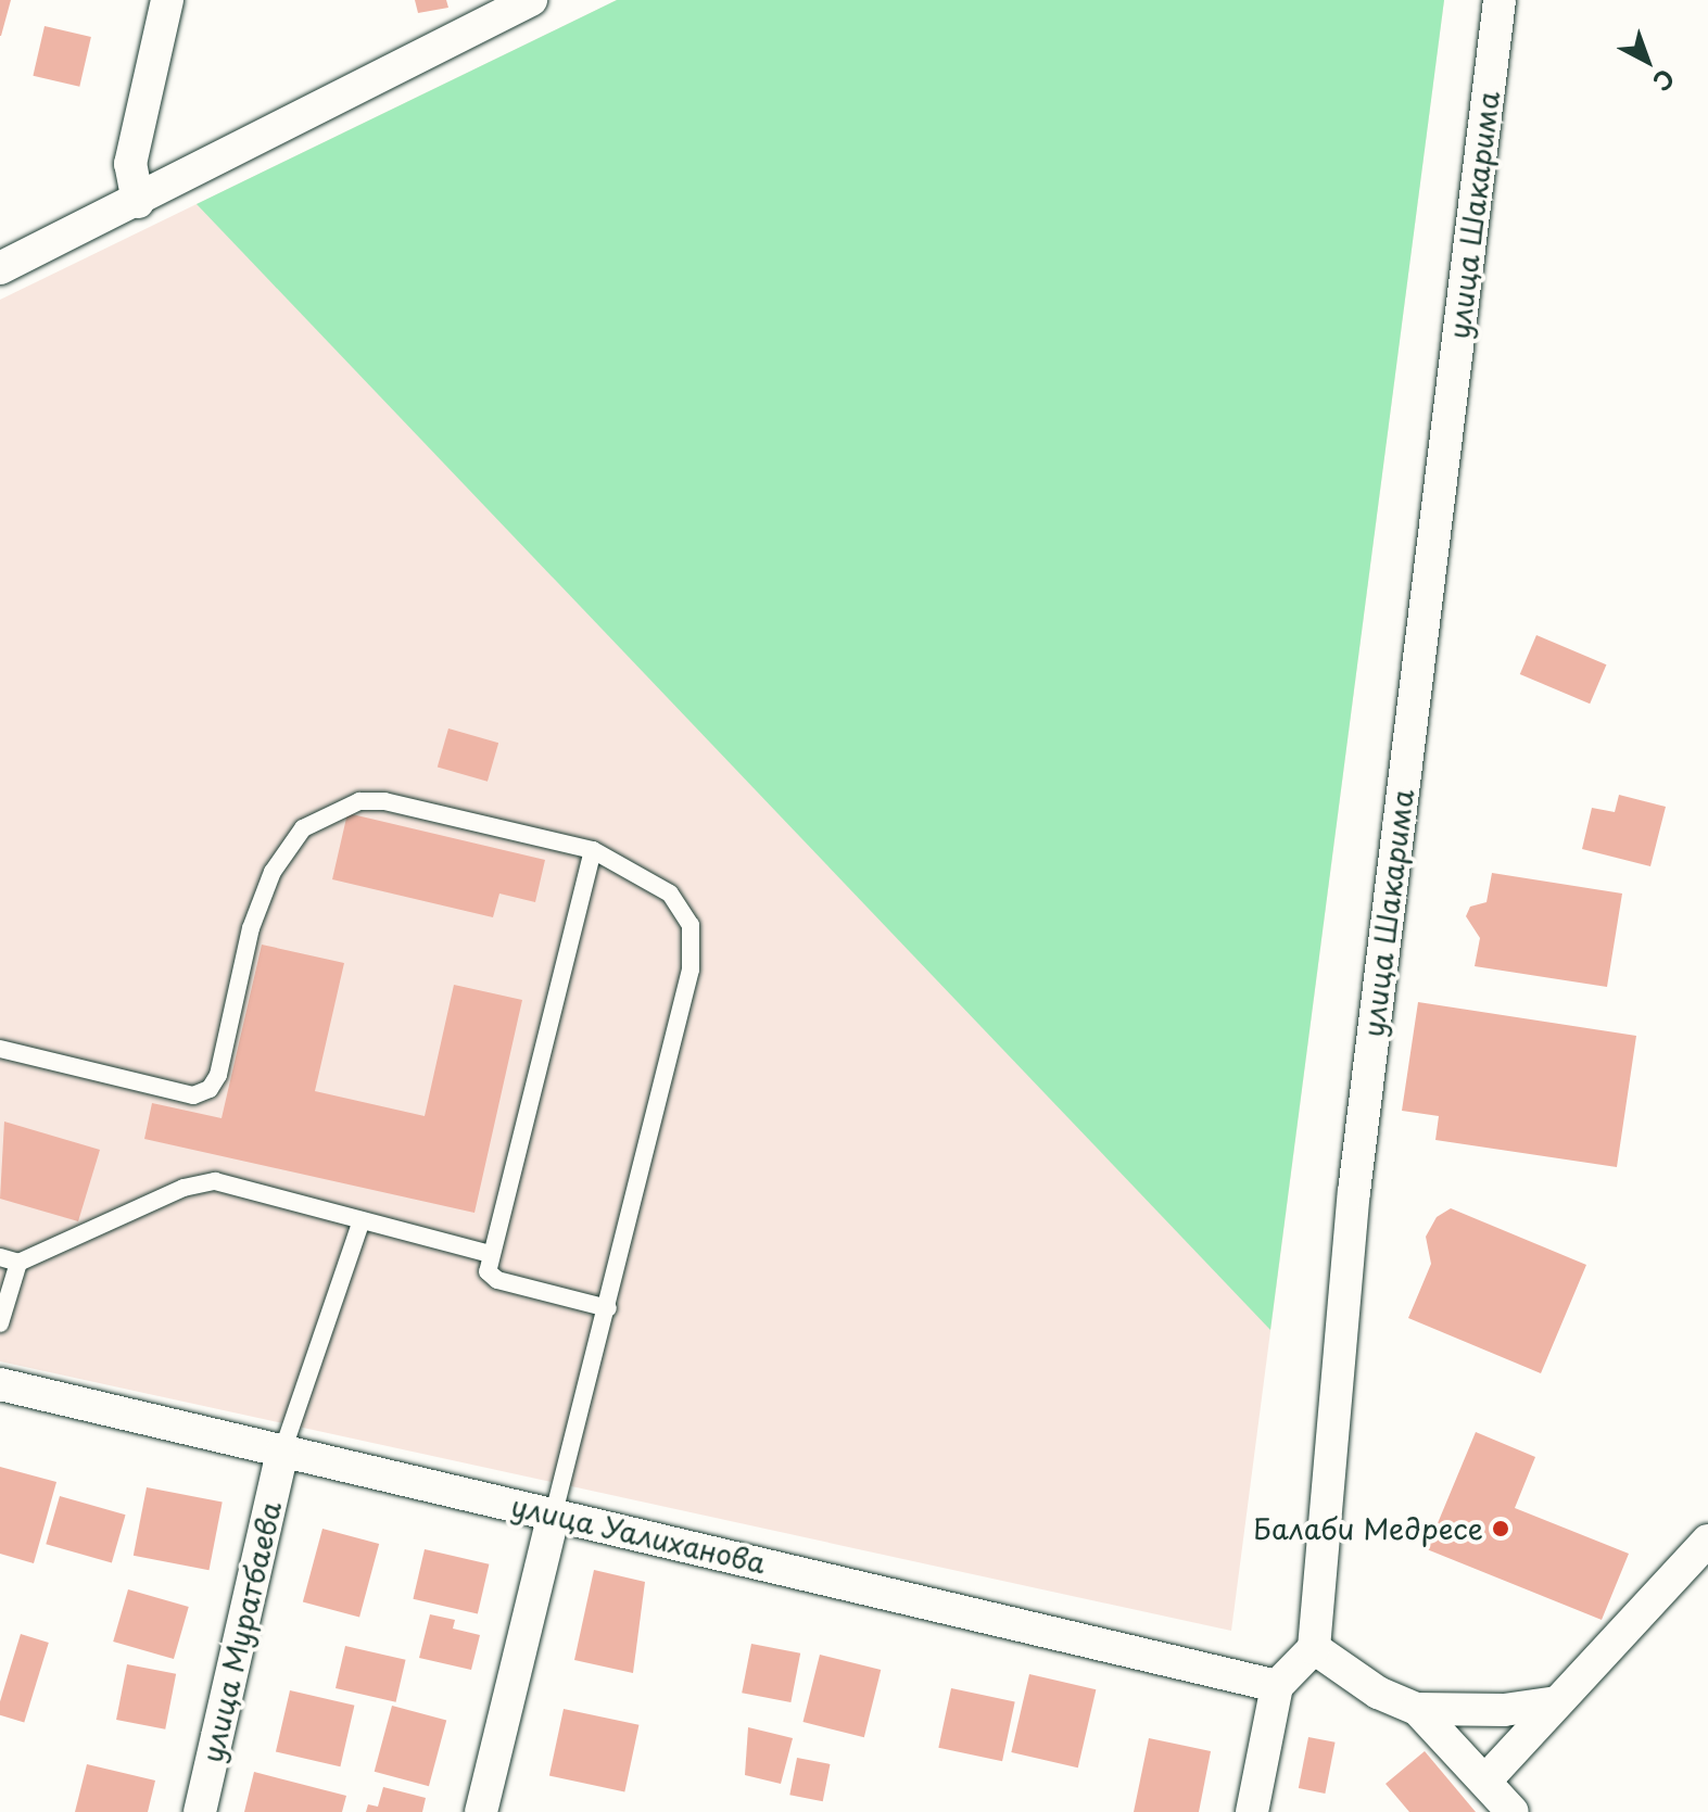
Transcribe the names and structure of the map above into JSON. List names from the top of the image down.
{
  "streets": {
    "street": ["улица Шакарима", "улица Уалиханова", "улица Муратбаева"]
  },
  "crossings": [
    ["улица Уалиханова", "улица Муратбаева"]
  ],
  "places": ["Балаби Медресе"],
  "north": "bottom right"
}
